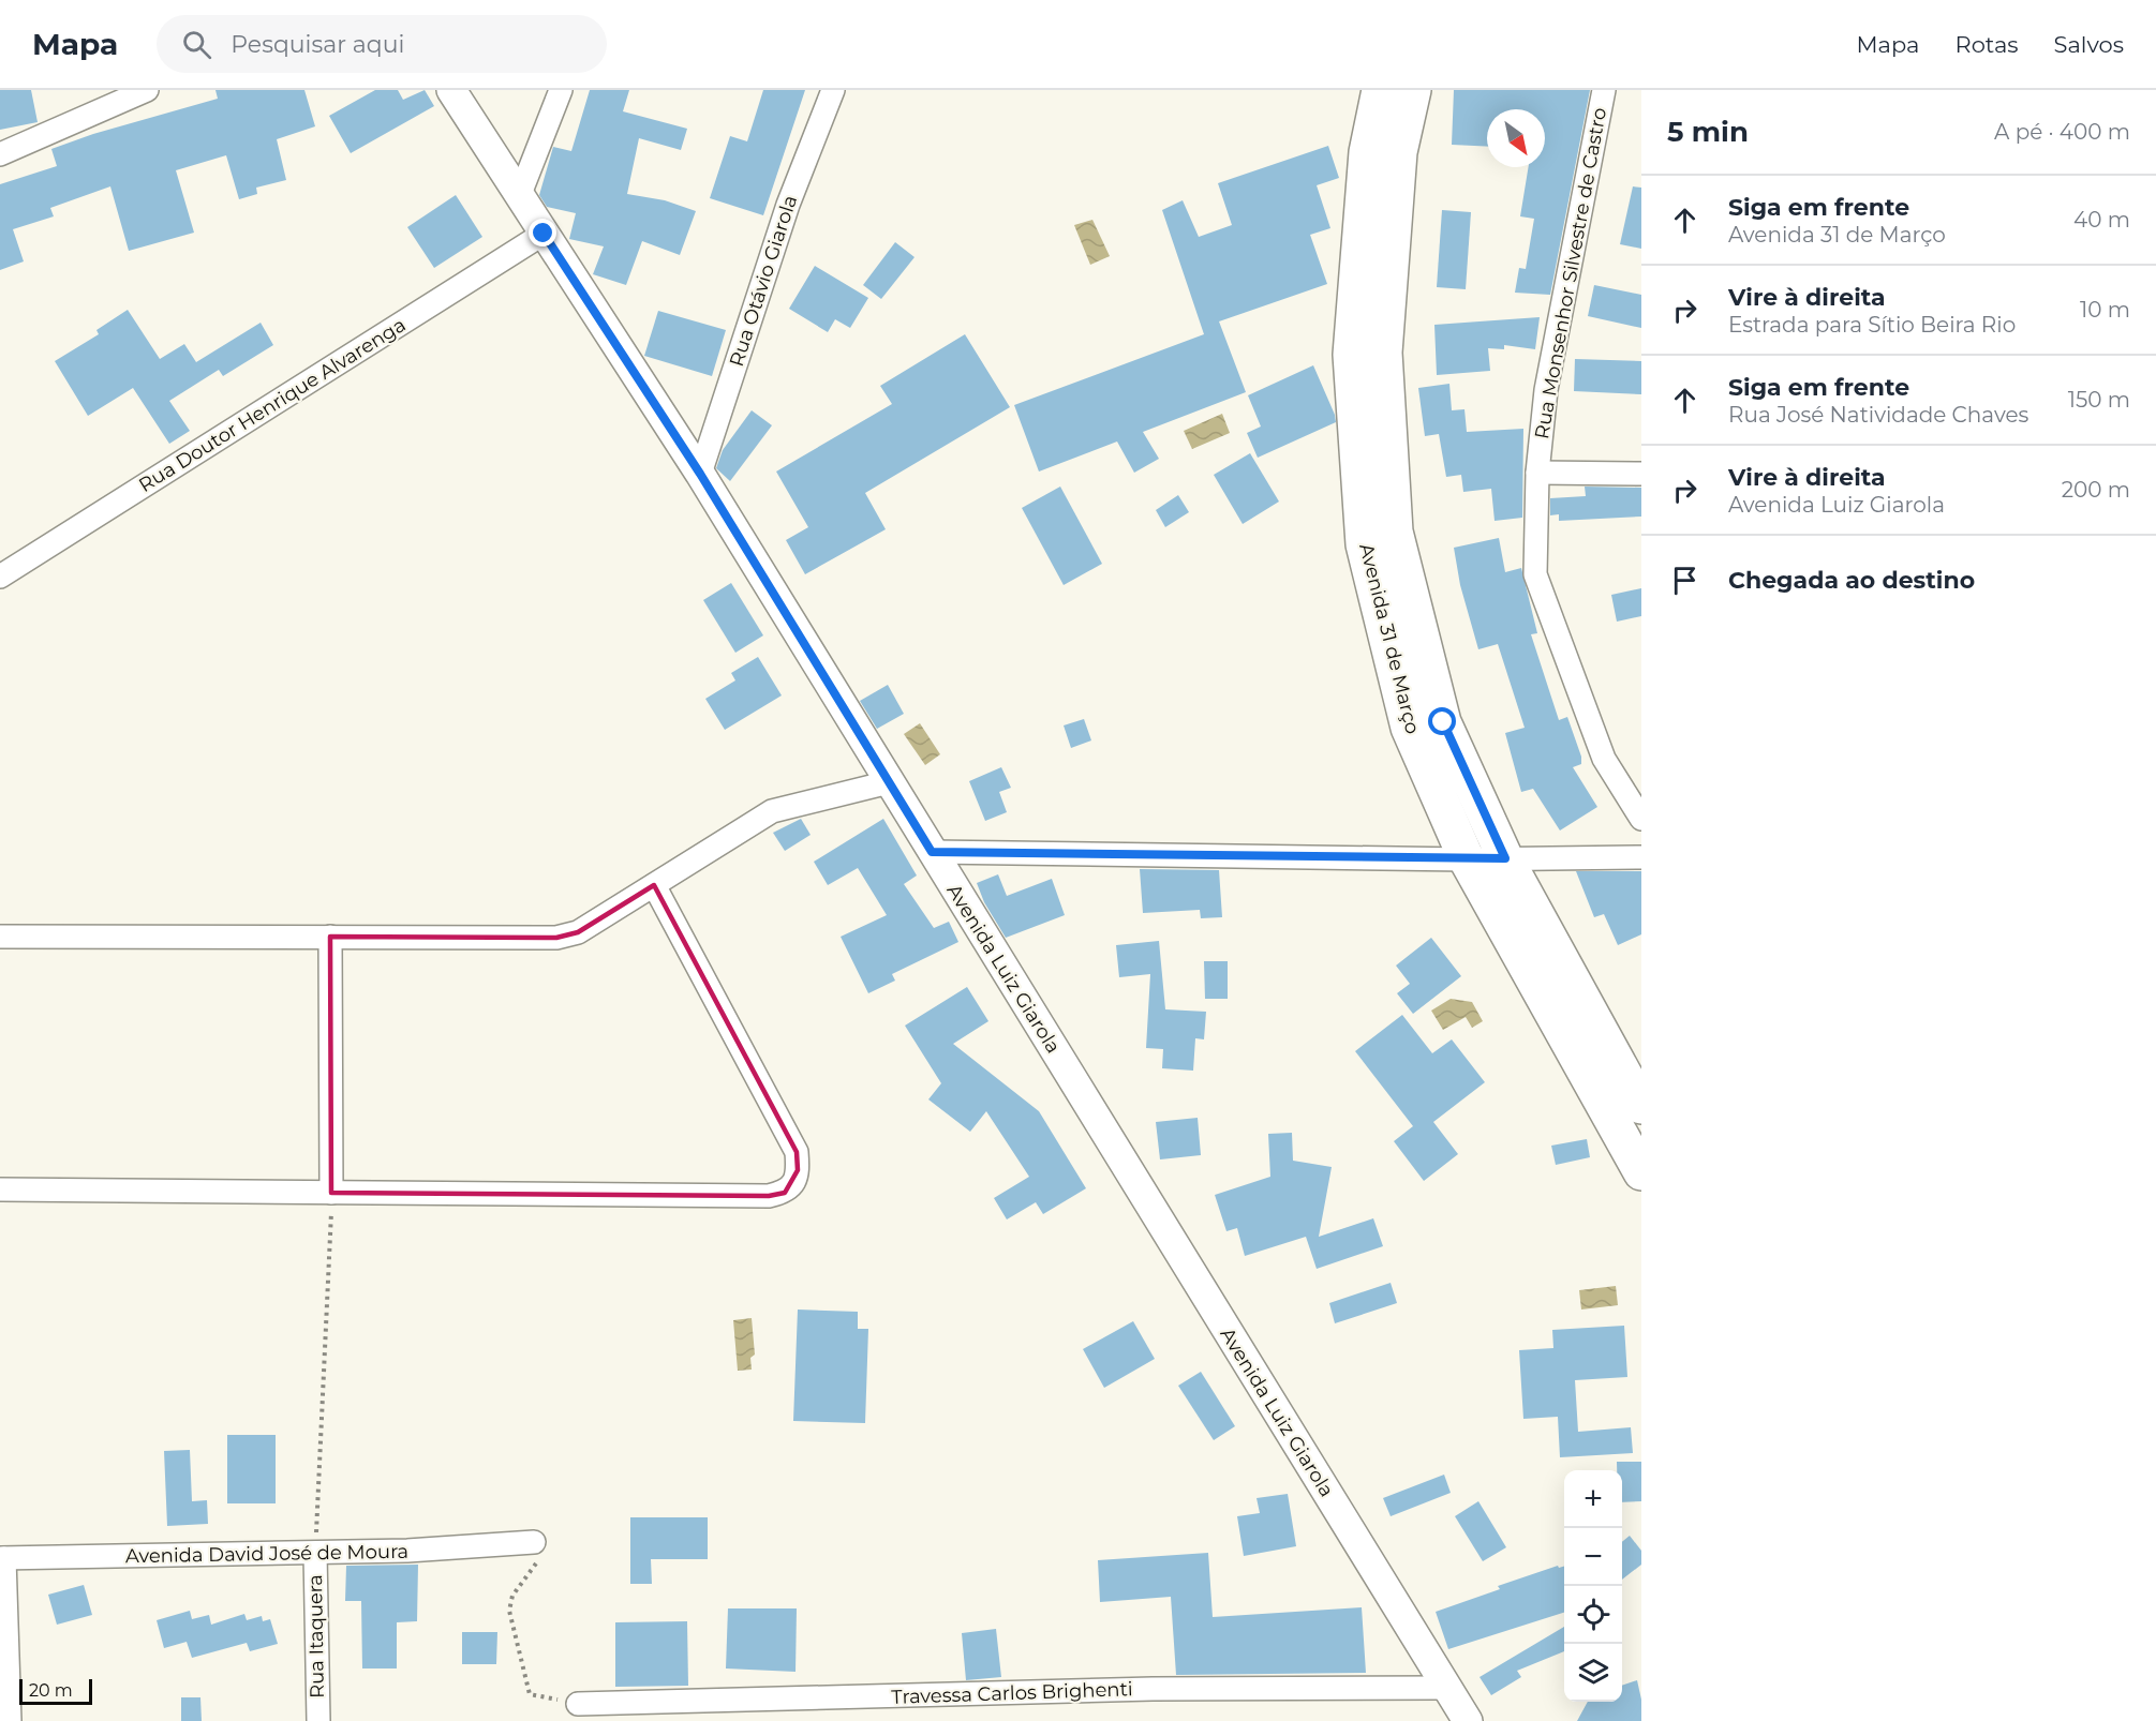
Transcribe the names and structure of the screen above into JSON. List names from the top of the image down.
{
  "streets": {
    "main road": ["Avenida 31 de Março"],
    "street": [
      "Rua Monsenhor Silvestre de Castro",
      "Rua Otávio Giarola",
      "Rua Doutor Henrique Alvarenga",
      "Avenida Luiz Giarola",
      "Avenida David José de Moura",
      "Rua Itaquera",
      "Travessa Carlos Brighenti"
    ]
  },
  "crossings": [
    ["Rua Otávio Giarola", "Avenida Luiz Giarola"],
    ["Rua Doutor Henrique Alvarenga", "Avenida Luiz Giarola"],
    ["Avenida Luiz Giarola", "Travessa Carlos Brighenti"],
    ["Avenida David José de Moura", "Rua Itaquera"]
  ],
  "scale_bar": "20 m",
  "north": "bottom right",
  "page": {
    "header": "Mapa",
    "search": "Pesquisar aqui",
    "nav": ["Mapa", "Rotas", "Salvos"],
    "heading": ["5 min", "A pé · 400 m"],
    "list": [
      ["Siga em frente", "Avenida 31 de Março", "40 m"],
      ["Vire à direita", "Estrada para Sítio Beira Rio", "10 m"],
      ["Siga em frente", "Rua José Natividade Chaves", "150 m"],
      ["Vire à direita", "Avenida Luiz Giarola", "200 m"],
      "Chegada ao destino"
    ],
    "map_buttons": ["+", "−"],
    "scale": "20 m"
  }
}
